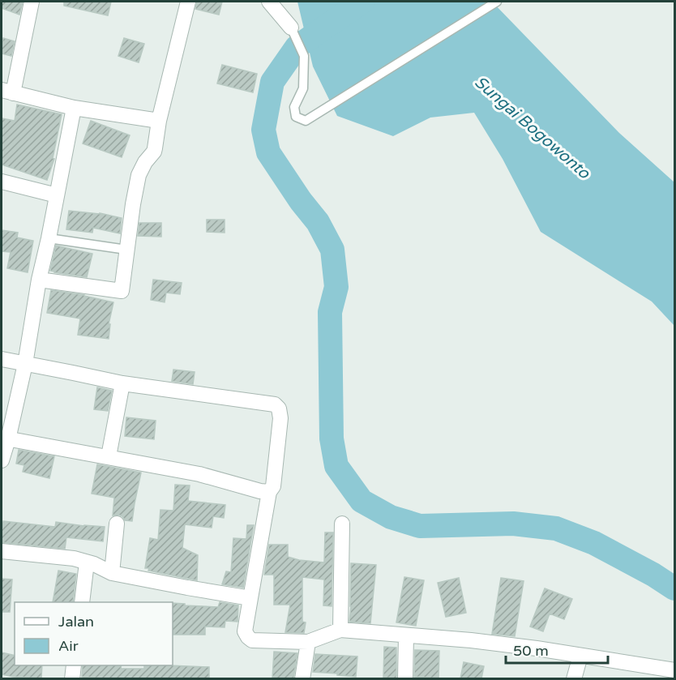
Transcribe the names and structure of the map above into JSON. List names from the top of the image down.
{
  "water": ["Sungai Bogowonto"],
  "legend": ["Jalan", "Air"],
  "scale_bar": "50 m"
}
